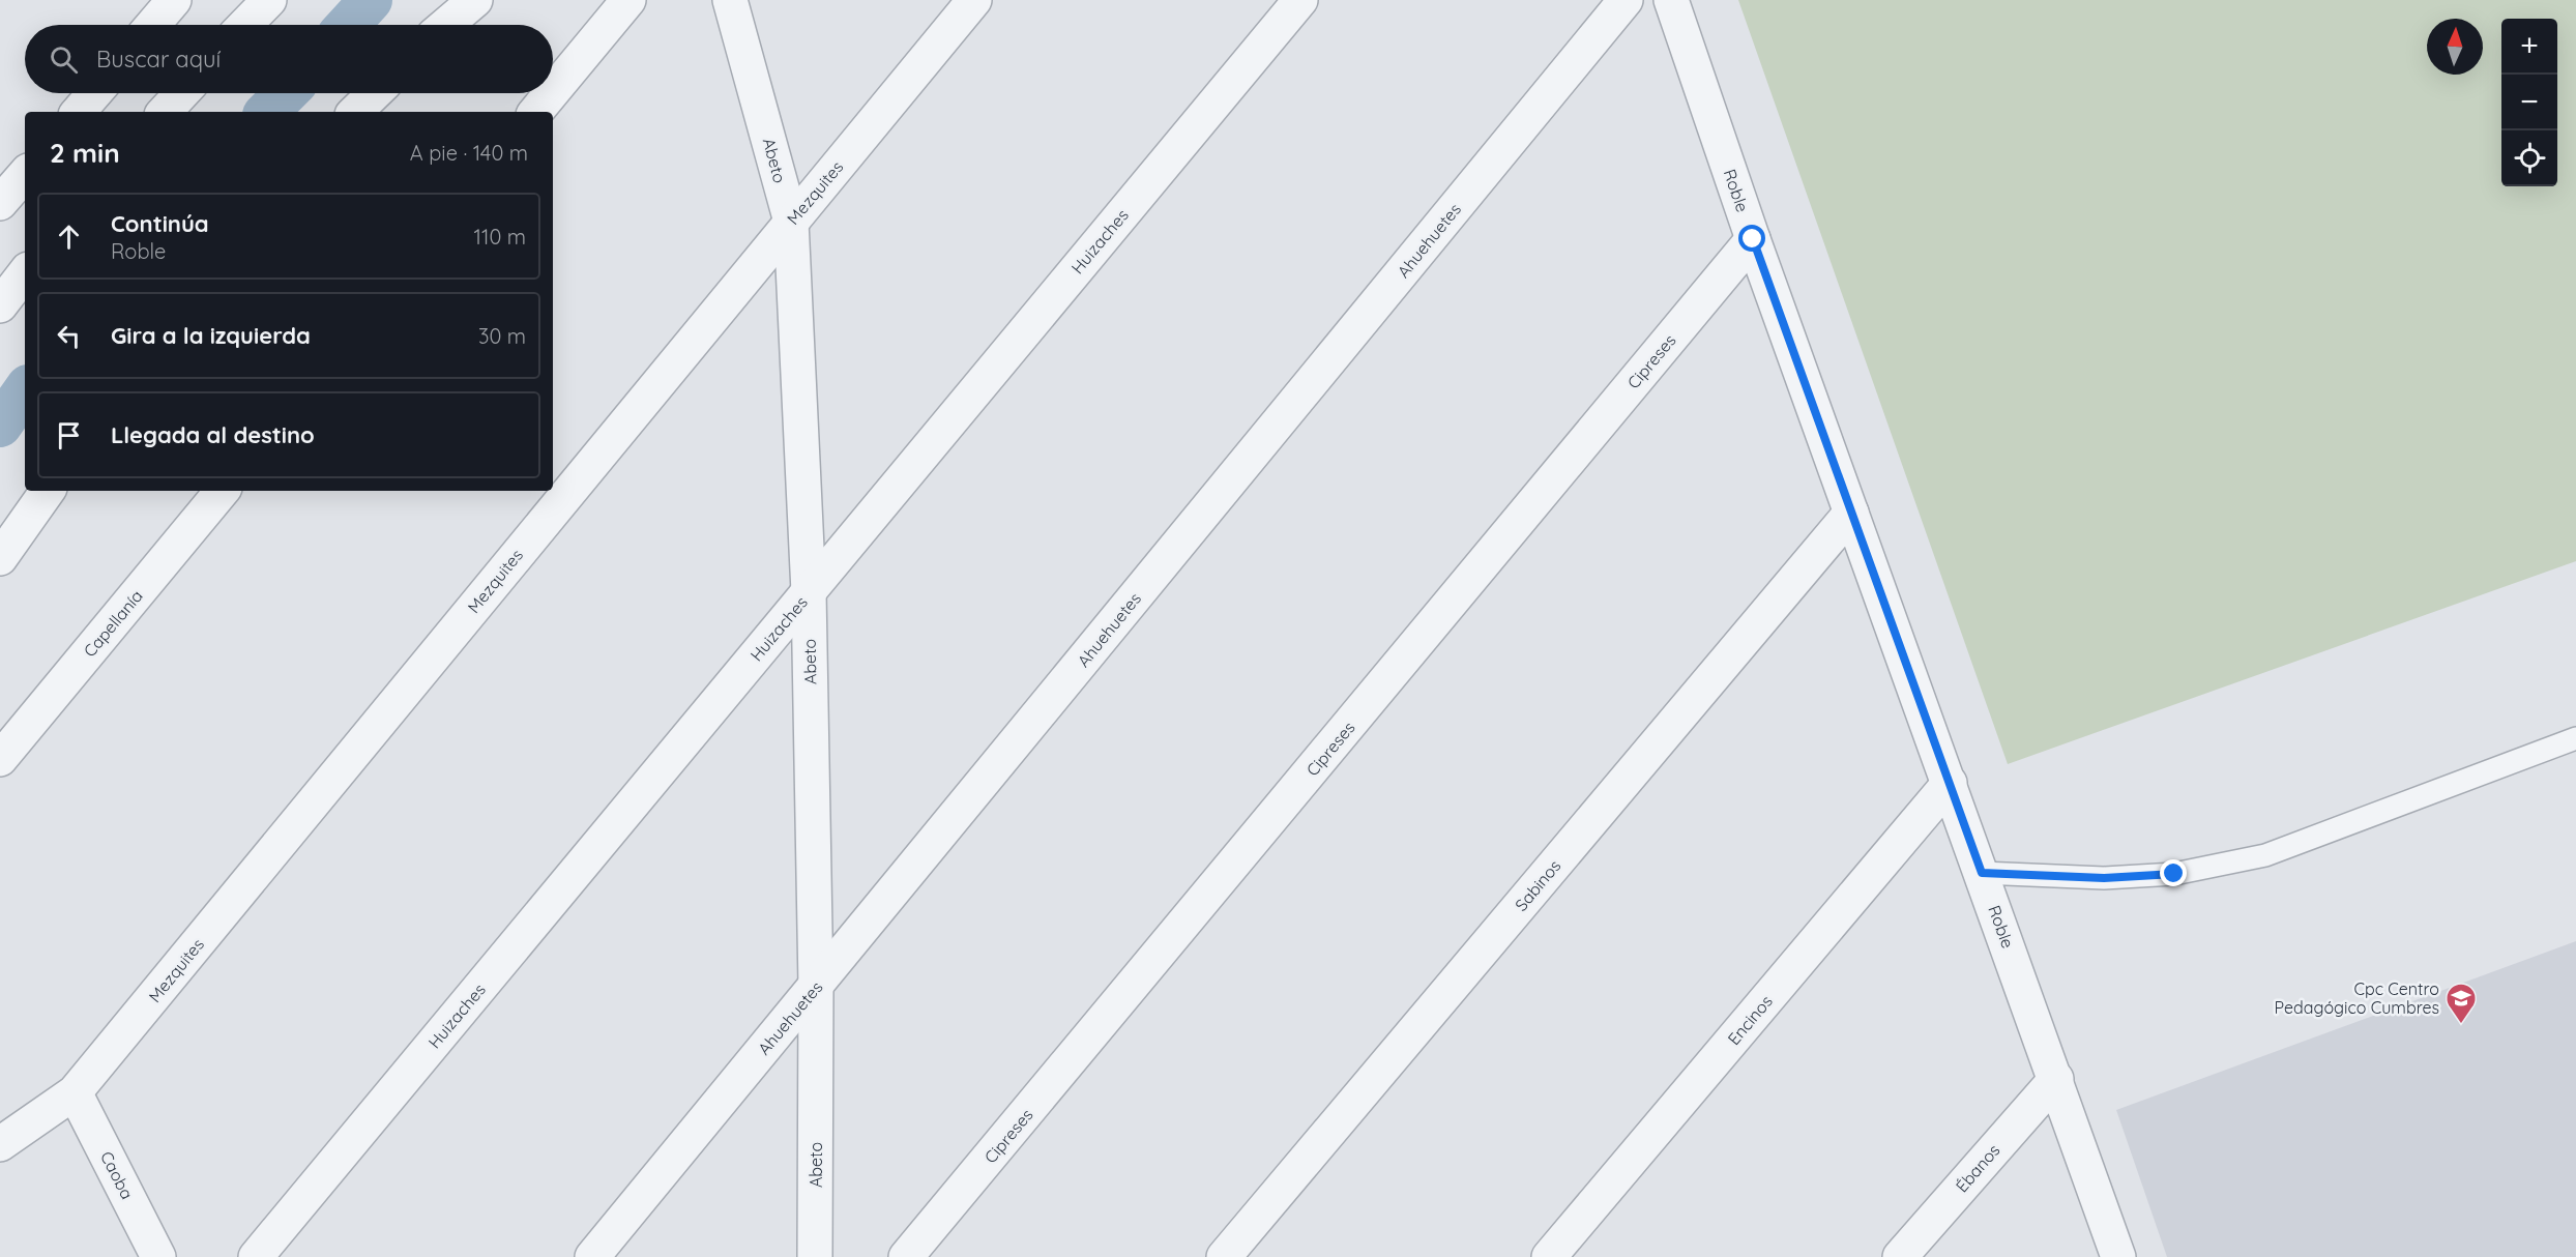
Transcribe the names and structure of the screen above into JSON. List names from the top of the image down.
{
  "streets": {
    "street": [
      "Abeto",
      "Roble",
      "Mezquites",
      "Ahuehuetes",
      "Huizaches",
      "Cipreses",
      "Capellanía",
      "Sabinos",
      "Encinos",
      "Ébanos",
      "Caoba"
    ]
  },
  "crossings": [
    ["Abeto", "Mezquites"],
    ["Abeto", "Ahuehuetes"],
    ["Abeto", "Huizaches"],
    ["Roble", "Cipreses"],
    ["Roble", "Sabinos"],
    ["Roble", "Encinos"],
    ["Roble", "Ébanos"],
    ["Mezquites", "Caoba"]
  ],
  "places": {
    "school or university": ["Cpc Centro Pedagógico Cumbres"]
  },
  "north": "top",
  "page": {
    "map_buttons": ["+", "−"],
    "search": "Buscar aquí",
    "heading": ["2 min", "A pie · 140 m"],
    "list": [
      ["Continúa", "Roble", "110 m"],
      ["Gira a la izquierda", "30 m"],
      "Llegada al destino"
    ]
  }
}
